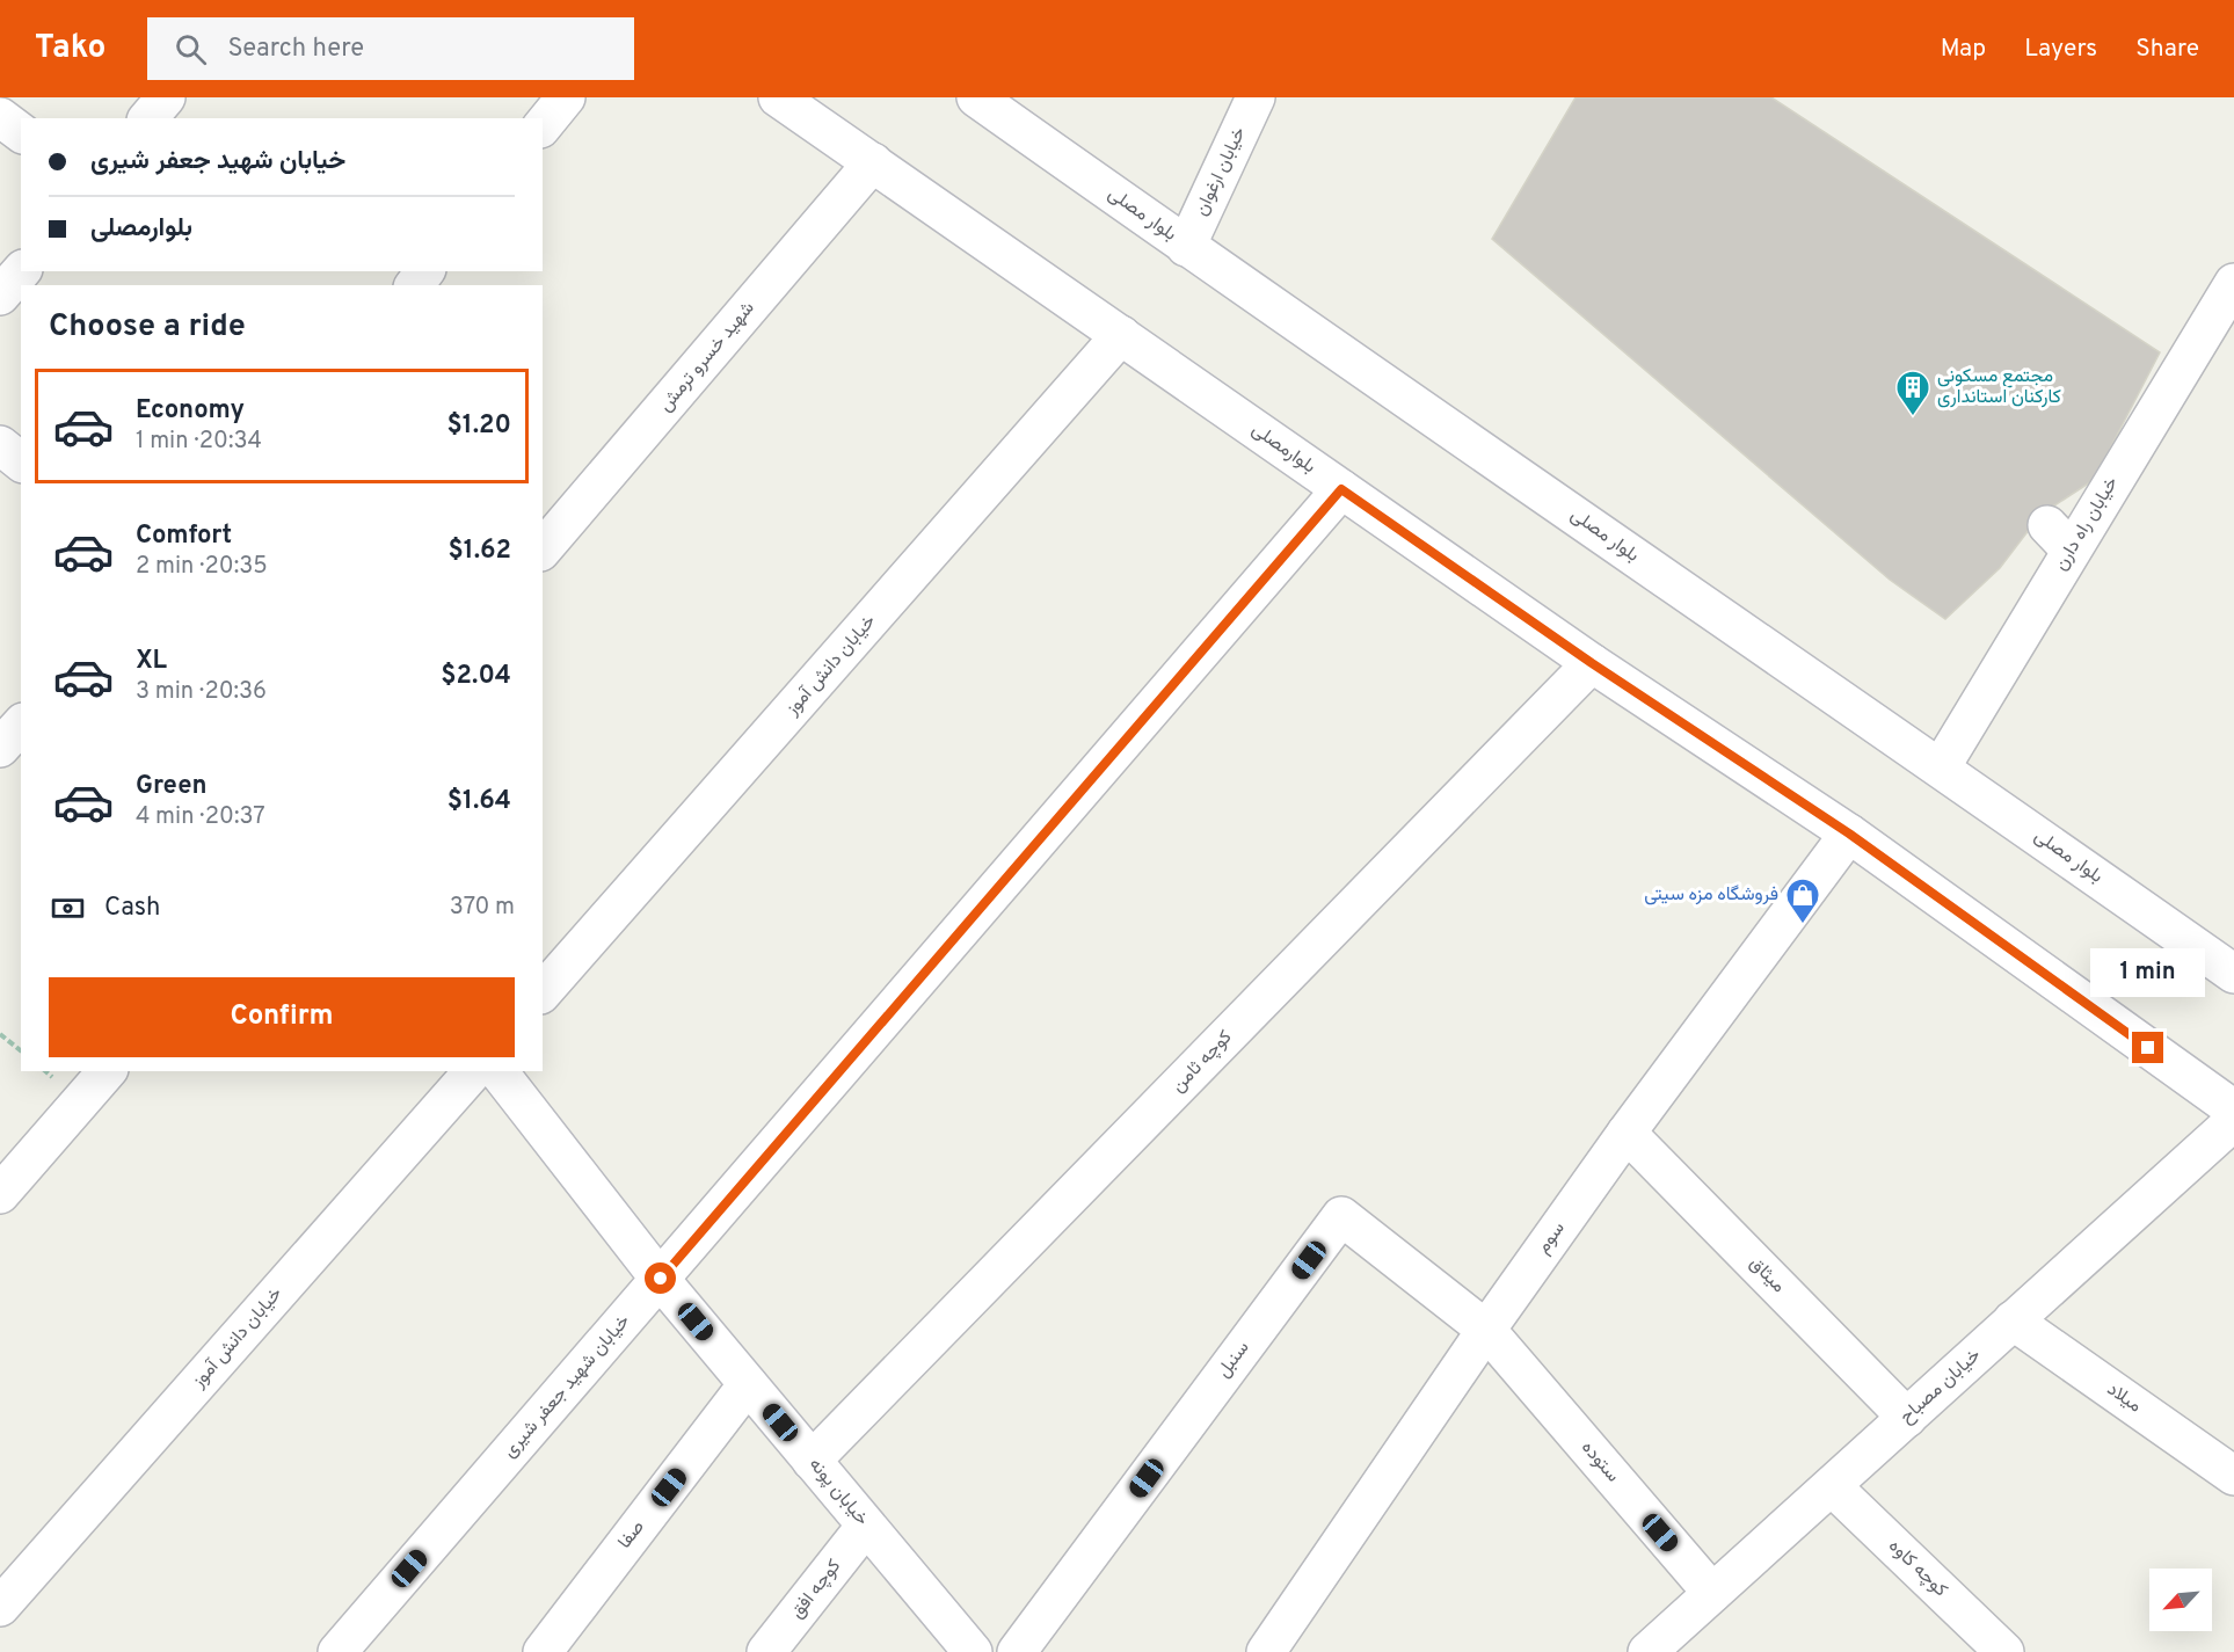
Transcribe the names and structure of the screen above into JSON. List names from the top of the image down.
{
  "streets": {
    "street": [
      "خیابان ارغوان",
      "بلوار مصلی",
      "شهید خسرو ترمش",
      "بلوارمصلی",
      "خیابان راه دارن",
      "خیابان دانش آموز",
      "کوچه ثامن",
      "سوم",
      "میثاق",
      "سنبل",
      "خیابان شهید جعفر شیری",
      "خیابان مصباح",
      "میلاد",
      "ستوده",
      "خیابان پونه",
      "صفا",
      "کوچه کاوه",
      "کوچه افق"
    ]
  },
  "crossings": [
    ["خیابان ارغوان", "بلوار مصلی"],
    ["بلوار مصلی", "خیابان راه دارن"],
    ["شهید خسرو ترمش", "بلوارمصلی"],
    ["بلوارمصلی", "خیابان دانش آموز"],
    ["بلوارمصلی", "کوچه ثامن"],
    ["بلوارمصلی", "سوم"],
    ["بلوارمصلی", "خیابان شهید جعفر شیری"],
    ["کوچه ثامن", "خیابان پونه"],
    ["سوم", "میثاق"],
    ["سوم", "سنبل"],
    ["سوم", "ستوده"],
    ["میثاق", "خیابان مصباح"],
    ["سنبل", "ستوده"],
    ["خیابان شهید جعفر شیری", "خیابان پونه"],
    ["خیابان مصباح", "میلاد"],
    ["خیابان مصباح", "ستوده"],
    ["خیابان مصباح", "کوچه کاوه"],
    ["خیابان پونه", "صفا"],
    ["خیابان پونه", "کوچه افق"]
  ],
  "places": {
    "building": ["مجتمع مسکونی کارکنان استانداری"],
    "shop": ["فروشگاه مزه سیتی"]
  },
  "north": "bottom left",
  "page": {
    "header": "Tako",
    "search": "Search here",
    "nav": ["Map", "Layers", "Share"],
    "banner": ["خیابان شهید جعفر شیری", "بلوارمصلی"],
    "heading": "Choose a ride",
    "list": [
      {
        "name": "Economy",
        "note": "1 min · 20:34",
        "value": "$1.20"
      },
      {
        "name": "Comfort",
        "note": "2 min · 20:35",
        "value": "$1.62"
      },
      {
        "name": "XL",
        "note": "3 min · 20:36",
        "value": "$2.04"
      },
      {
        "name": "Green",
        "note": "4 min · 20:37",
        "value": "$1.64"
      }
    ],
    "pay": ["Cash", "370 m"],
    "bubble": "1 min",
    "buttons": "Confirm"
  }
}
